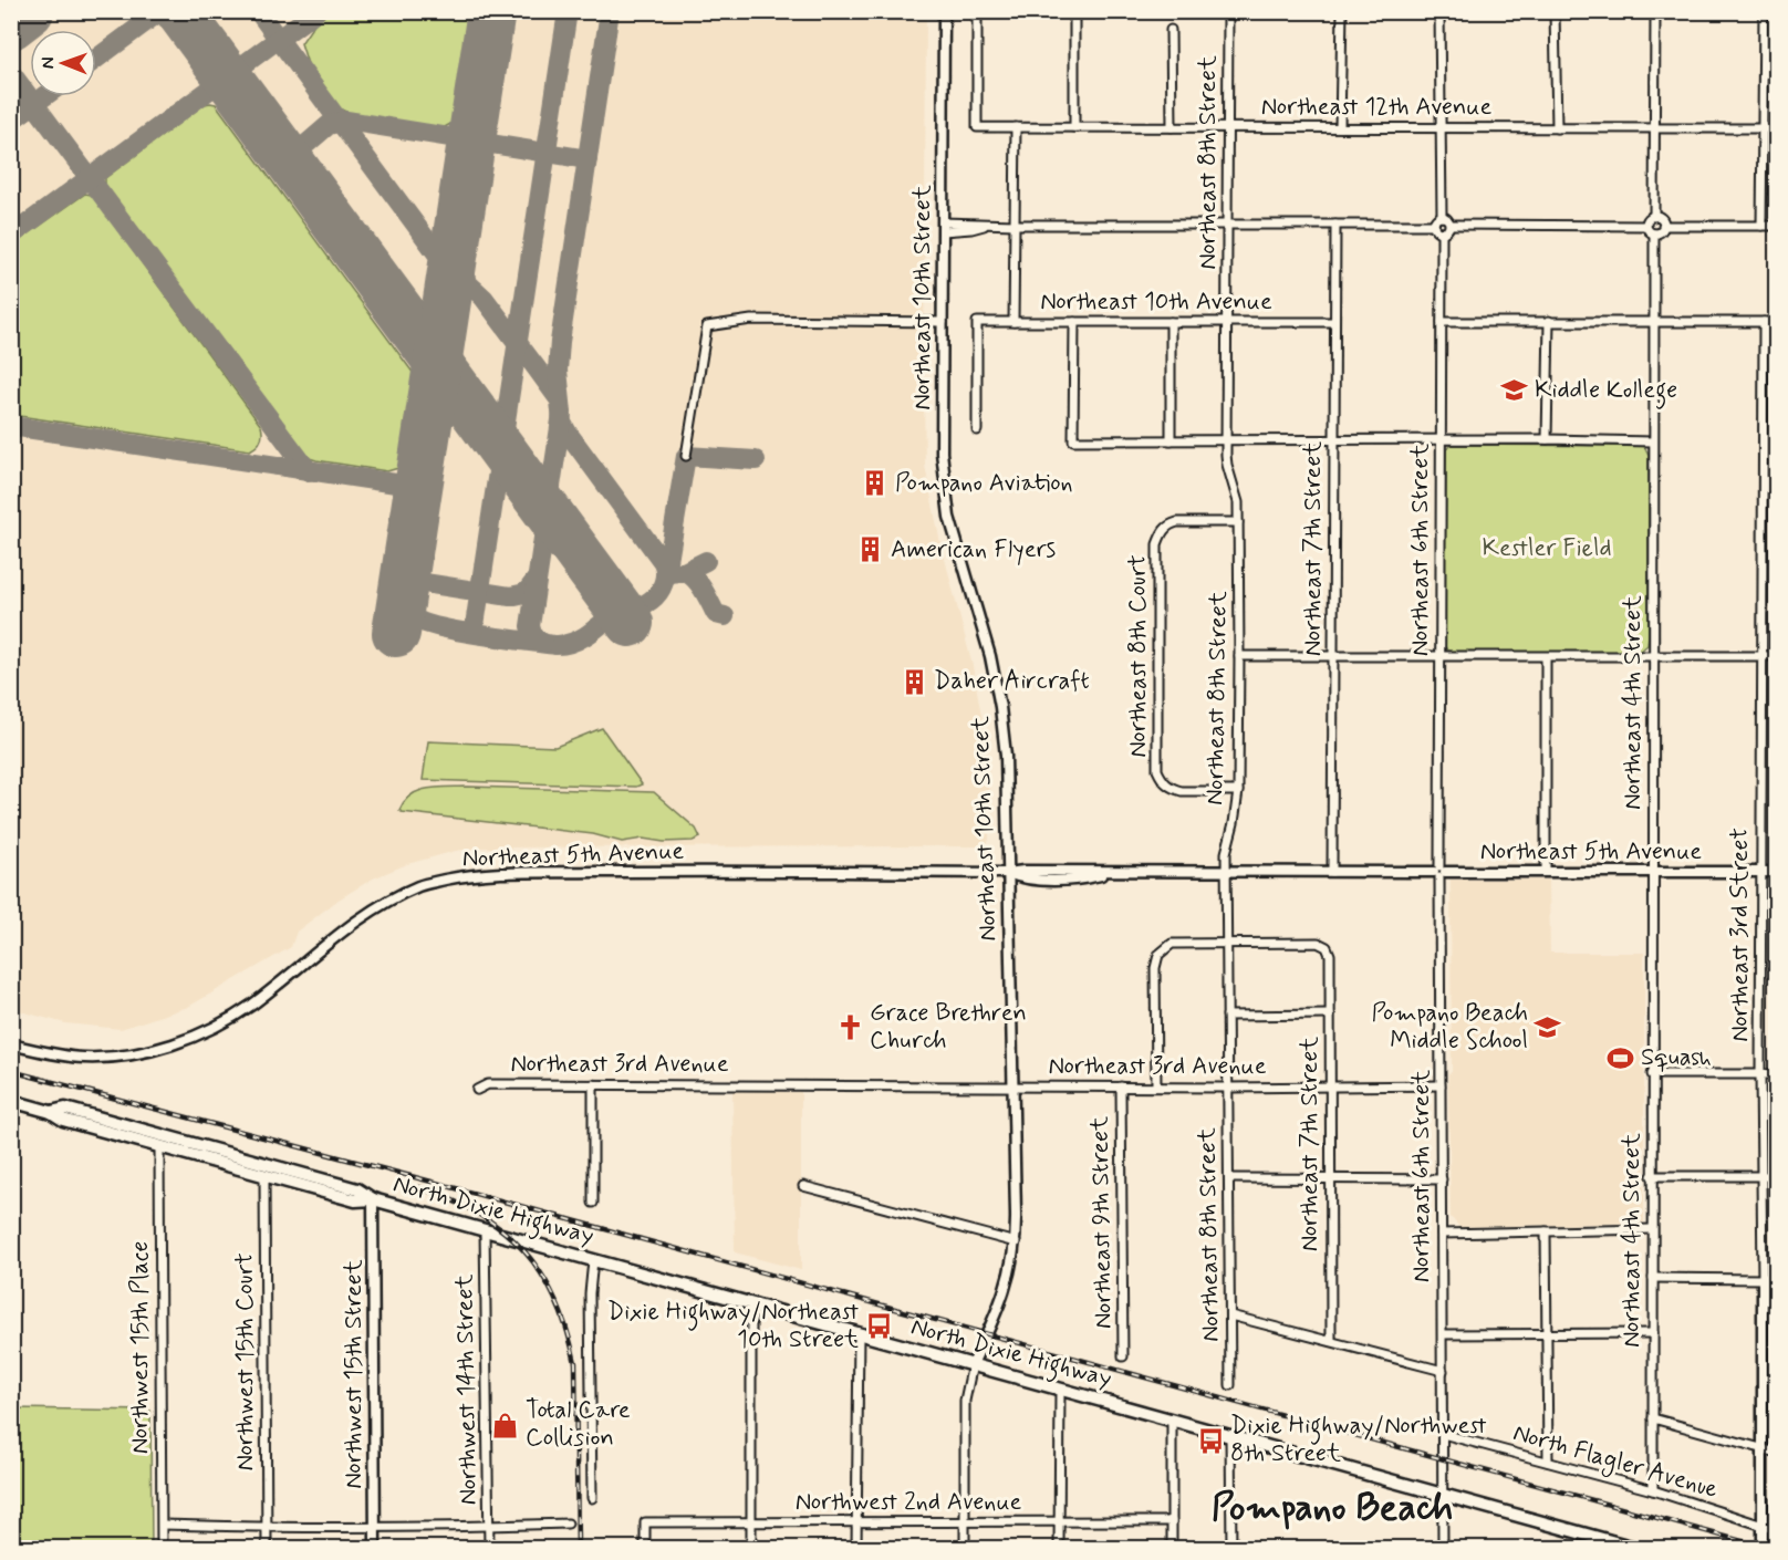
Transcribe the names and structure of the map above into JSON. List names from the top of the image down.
{
  "streets": {
    "main road": ["North Dixie Highway"],
    "street": [
      "Northeast 12th Avenue",
      "Northeast 8th Street",
      "Northeast 10th Street",
      "Northeast 10th Avenue",
      "Northeast 7th Street",
      "Northeast 6th Street",
      "Northeast 8th Court",
      "Northeast 4th Street",
      "Northeast 5th Avenue",
      "Northeast 3rd Street",
      "Northeast 3rd Avenue",
      "Northeast 9th Street",
      "Northwest 15th Place",
      "Northwest 15th Court",
      "Northwest 15th Street",
      "Northwest 14th Street",
      "North Flagler Avenue",
      "Northwest 2nd Avenue"
    ]
  },
  "crossings": [
    ["Northeast 12th Avenue", "Northeast 8th Street"],
    ["Northeast 8th Street", "Northeast 10th Avenue"],
    ["Northeast 8th Street", "Northeast 7th Street"],
    ["Northeast 8th Street", "Northeast 8th Court"],
    ["Northeast 8th Street", "Northeast 5th Avenue"],
    ["Northeast 8th Street", "Northeast 3rd Avenue"],
    ["Northeast 10th Street", "Northeast 5th Avenue"],
    ["Northeast 10th Street", "Northeast 3rd Avenue"],
    ["Northeast 10th Street", "North Dixie Highway"],
    ["Northeast 10th Avenue", "Northeast 7th Street"],
    ["Northeast 7th Street", "Northeast 5th Avenue"],
    ["Northeast 7th Street", "Northeast 3rd Avenue"],
    ["Northeast 6th Street", "Northeast 5th Avenue"],
    ["Northeast 6th Street", "Northeast 3rd Avenue"],
    ["Northeast 6th Street", "North Dixie Highway"],
    ["Northeast 6th Street", "North Flagler Avenue"],
    ["Northeast 4th Street", "Northeast 5th Avenue"],
    ["Northeast 4th Street", "North Flagler Avenue"],
    ["Northeast 5th Avenue", "Northeast 3rd Street"],
    ["Northeast 3rd Street", "North Flagler Avenue"],
    ["Northeast 3rd Avenue", "Northeast 9th Street"],
    ["North Dixie Highway", "Northwest 15th Place"],
    ["North Dixie Highway", "Northwest 15th Court"],
    ["North Dixie Highway", "Northwest 15th Street"],
    ["North Dixie Highway", "Northwest 14th Street"]
  ],
  "districts": ["Pompano Beach"],
  "parks": ["Kestler Field"],
  "places": {
    "school or university": ["Kiddle Kollege", "Pompano Beach Middle School"],
    "building": ["Pompano Aviation", "American Flyers", "Daher Aircraft"],
    "church": ["Grace Brethren Church"],
    "sports": ["Squash"],
    "bus stop": ["Dixie Highway/Northeast 10th Street", "Dixie Highway/Northwest 8th Street"],
    "shop": ["Total Care Collision"]
  },
  "north": "left"
}
